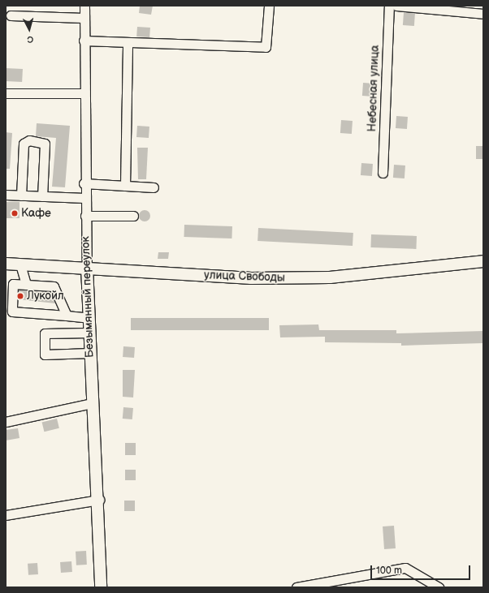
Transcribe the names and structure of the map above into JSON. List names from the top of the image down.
{
  "streets": {
    "main road": ["улица Свободы", "Безымянный переулок"],
    "street": ["Небесная улица"]
  },
  "crossings": [
    ["улица Свободы", "Безымянный переулок"]
  ],
  "places": ["Кафе", "Лукойл"],
  "scale_bar": "100 m",
  "north": "bottom"
}
